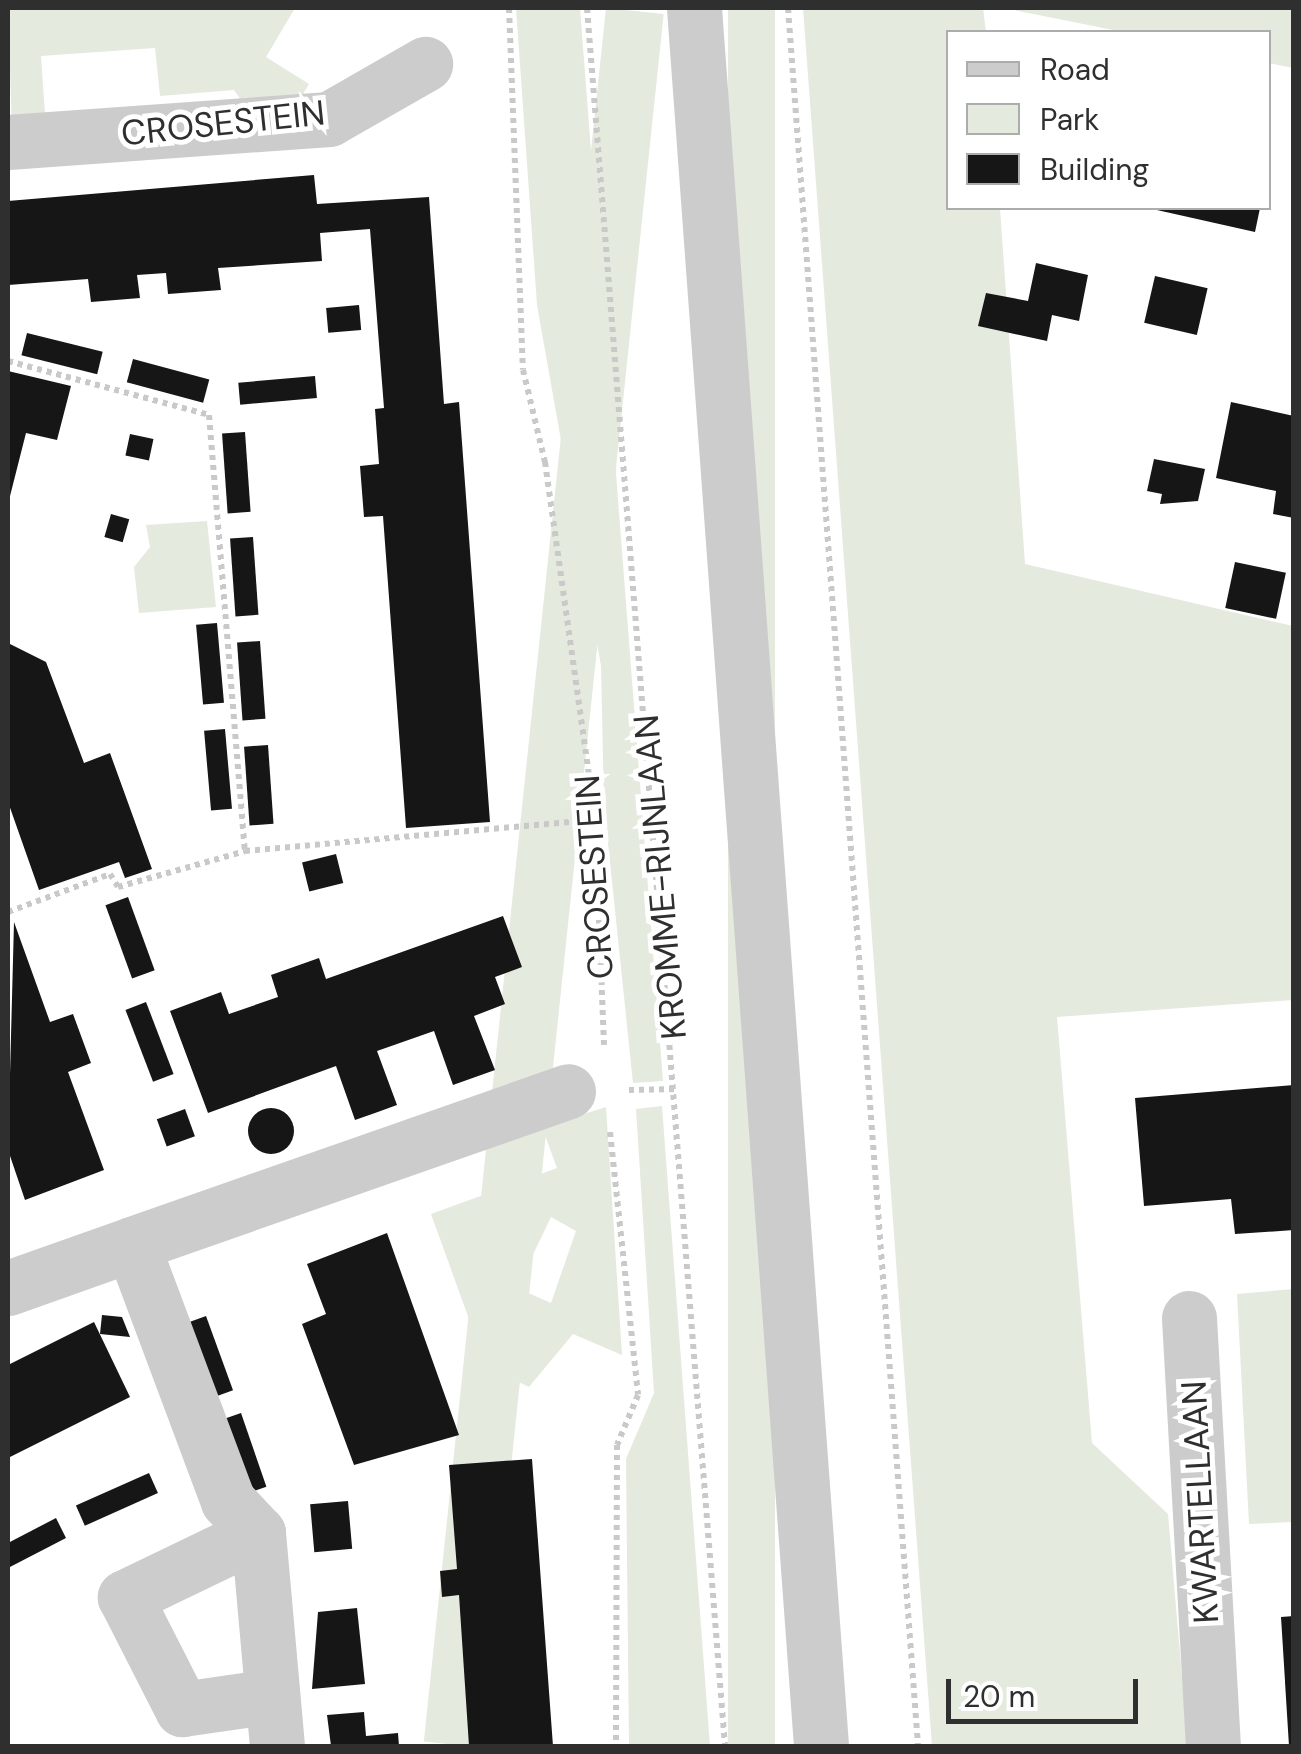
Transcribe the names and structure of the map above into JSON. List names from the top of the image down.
{
  "streets": {
    "street": ["CROSESTEIN", "KWARTELLAAN"],
    "path": ["KROMME-RIJNLAAN"]
  },
  "legend": ["Road", "Park", "Building"],
  "scale_bar": "20 m"
}
